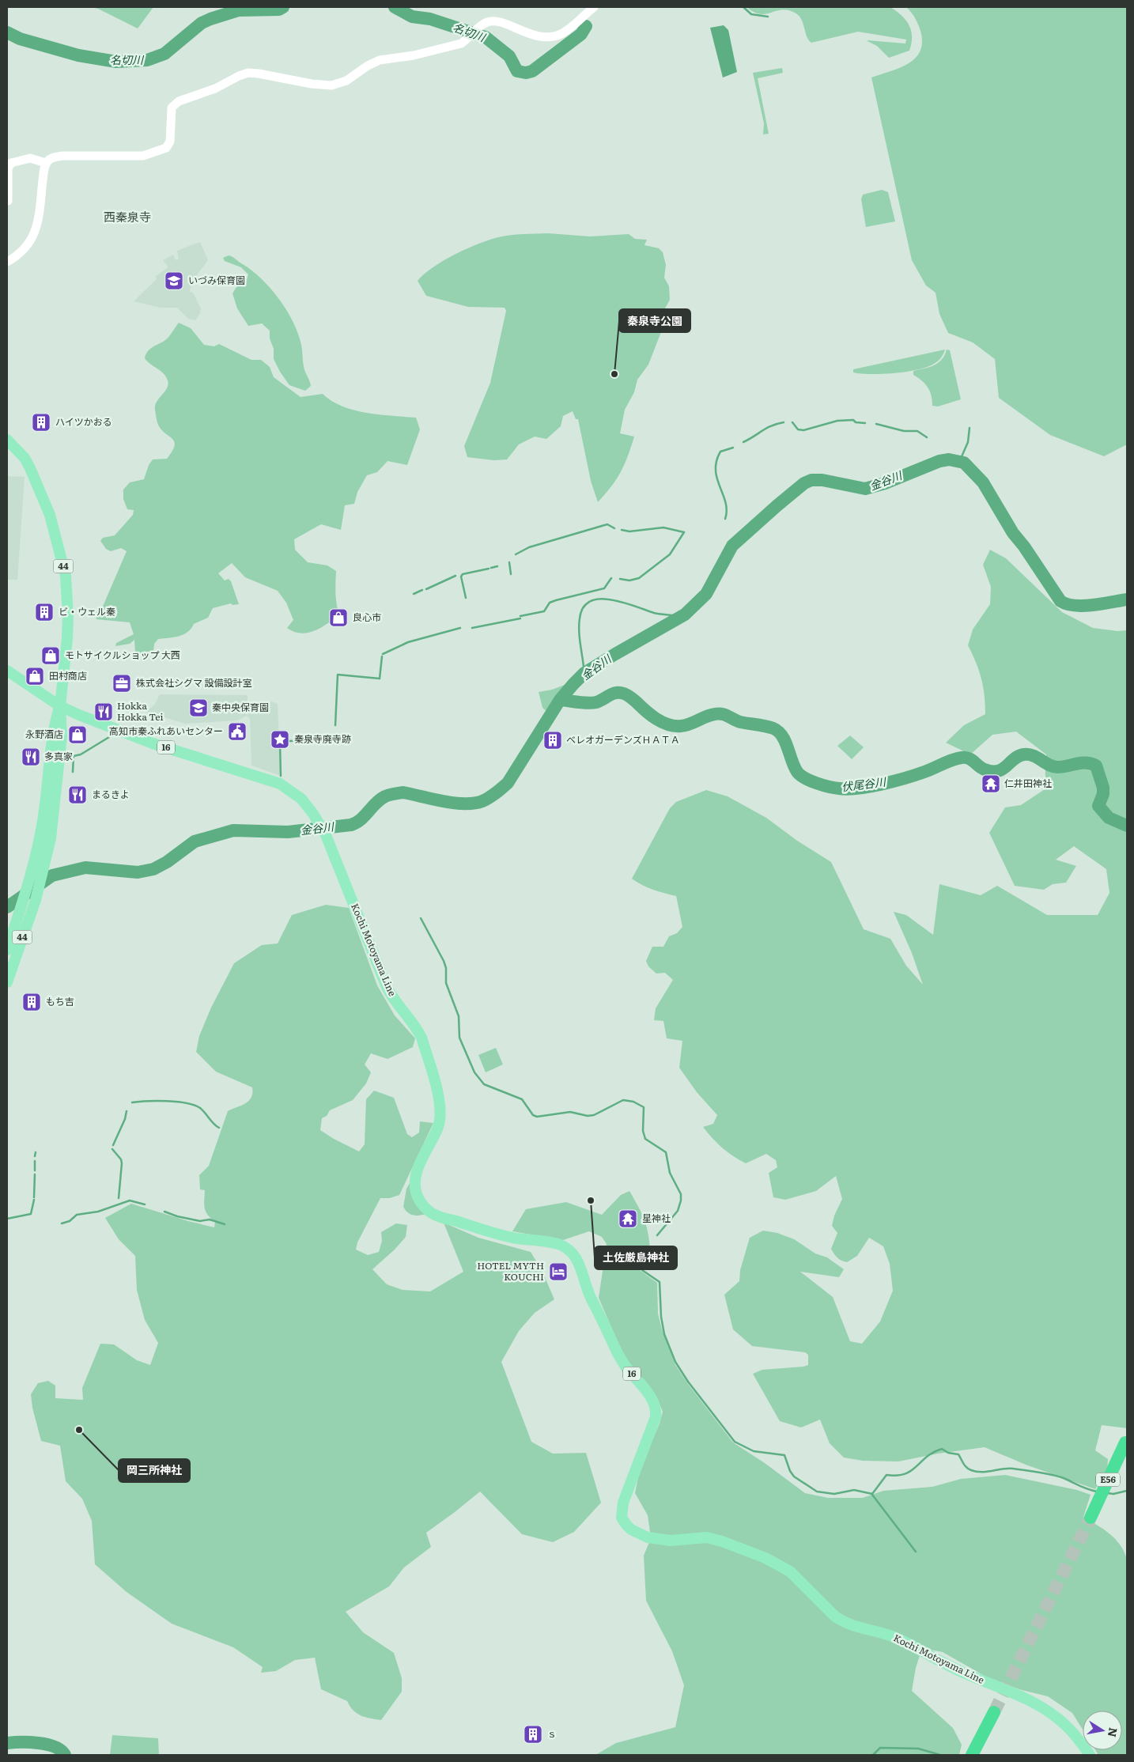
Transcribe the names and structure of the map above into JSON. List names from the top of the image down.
{
  "streets": {
    "highway": ["E56"],
    "main road": ["44", "16", "Kochi Motoyama Line"]
  },
  "crossings": [
    ["44", "Kochi Motoyama Line"]
  ],
  "districts": ["西秦泉寺"],
  "water": ["名切川", "金谷川", "伏尾谷川"],
  "places": {
    "school or university": ["いづみ保育園", "秦中央保育園"],
    "other": ["秦泉寺公園", "土佐厳島神社", "岡三所神社"],
    "building": [
      "ハイツかおる",
      "ビ・ウェル秦",
      "ベレオガーデンズＨＡＴＡ",
      "もち吉",
      "ｓ"
    ],
    "shop": [
      "良心市",
      "モトサイクルショップ 大西",
      "田村商店",
      "永野酒店"
    ],
    "office": ["株式会社シグマ 設備設計室"],
    "restaurant": ["Hokka Hokka Tei", "多真家", "まるきよ"],
    "public building": ["高知市秦ふれあいセンター"],
    "place": ["秦泉寺廃寺跡"],
    "temple": ["仁井田神社", "星神社"],
    "hotel": ["HOTEL MYTH KOUCHI"]
  },
  "north": "right"
}
